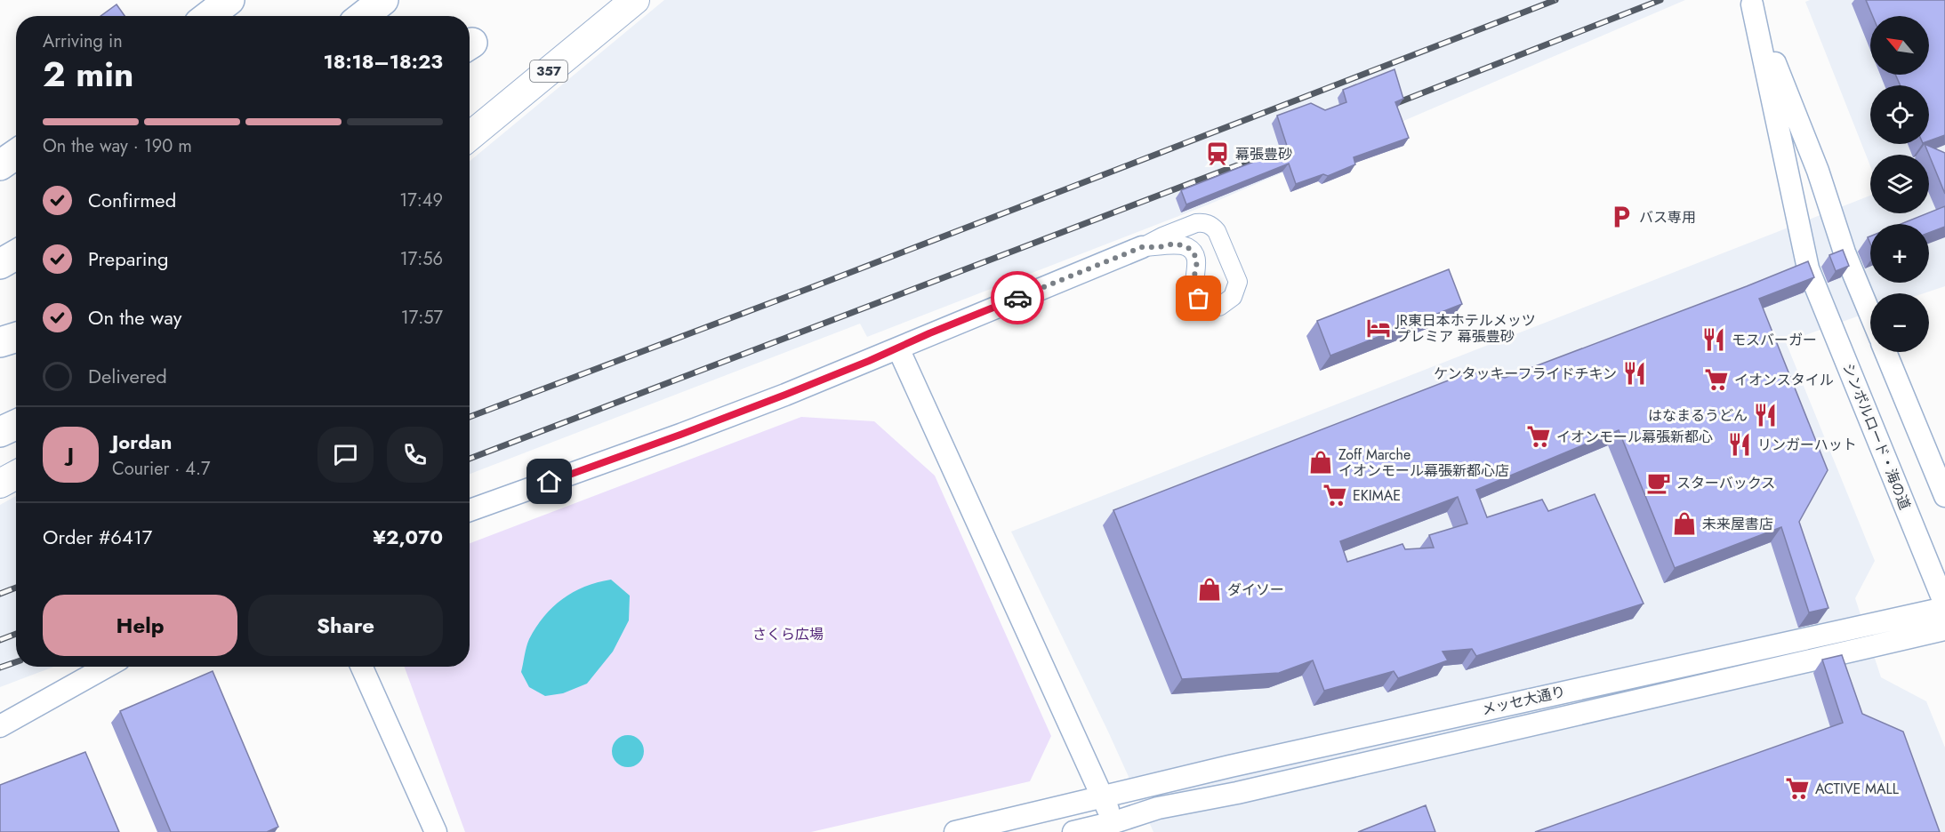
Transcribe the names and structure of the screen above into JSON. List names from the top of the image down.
{
  "streets": {
    "highway": ["357"],
    "street": ["シンボルロード・海の道", "メッセ大通り"]
  },
  "crossings": [
    ["シンボルロード・海の道", "メッセ大通り"]
  ],
  "parks": ["さくら広場"],
  "places": {
    "station": ["幕張豊砂"],
    "parking": ["バス専用"],
    "hotel": ["JR東日本ホテルメッツ プレミア 幕張豊砂"],
    "restaurant": [
      "モスバーガー",
      "ケンタッキーフライドチキン",
      "はなまるうどん",
      "リンガーハット"
    ],
    "supermarket": [
      "イオンスタイル",
      "イオンモール幕張新都心",
      "EKIMAE",
      "ACTIVE MALL"
    ],
    "shop": ["Zoff Marche イオンモール幕張新都心店", "未来屋書店", "ダイソー"],
    "cafe": ["スターバックス"]
  },
  "north": "top left",
  "page": {
    "map_buttons": ["+", "−"],
    "heading": ["2 min", "Arriving in", "18:18–18:23"],
    "panel": [
      "Jordan",
      "Courier · 4.7",
      "Order #6417",
      "¥2,070"
    ],
    "bar": "On the way · 190 m",
    "list": [
      ["Confirmed", "17:49"],
      ["Preparing", "17:56"],
      ["On the way", "17:57"],
      "Delivered"
    ],
    "round": "J",
    "buttons": ["Help", "Share"]
  }
}
